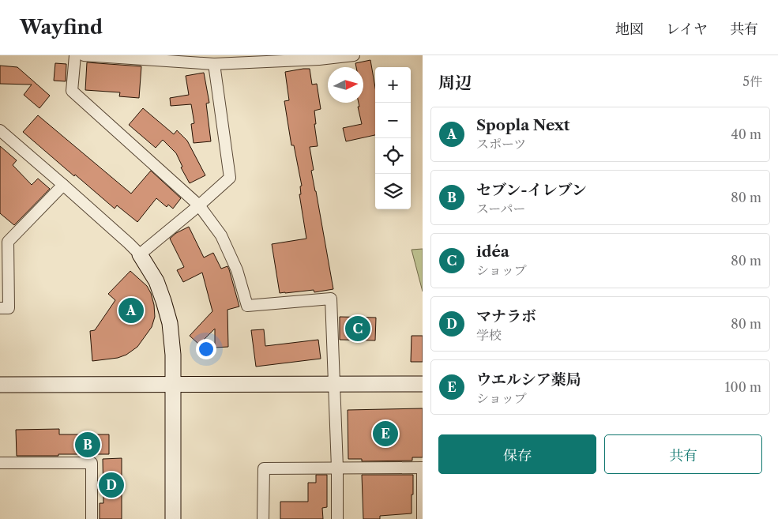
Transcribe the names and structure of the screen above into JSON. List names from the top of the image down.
{
  "north": "right",
  "page": {
    "header": "Wayfind",
    "nav": ["地図", "レイヤ", "共有"],
    "heading": ["周辺", "5件"],
    "map_buttons": ["+", "−"],
    "list": [
      {
        "mark": "A",
        "name": "Spopla Next",
        "note": "スポーツ",
        "value": "40 m"
      },
      {
        "mark": "B",
        "name": "セブン-イレブン",
        "note": "スーパー",
        "value": "80 m"
      },
      {
        "mark": "C",
        "name": "idéa",
        "note": "ショップ",
        "value": "80 m"
      },
      {
        "mark": "D",
        "name": "マナラボ",
        "note": "学校",
        "value": "80 m"
      },
      {
        "mark": "E",
        "name": "ウエルシア薬局",
        "note": "ショップ",
        "value": "100 m"
      }
    ],
    "pins": [
      "A",
      "C",
      "E",
      "B",
      "D"
    ],
    "buttons": ["保存", "共有"]
  }
}
